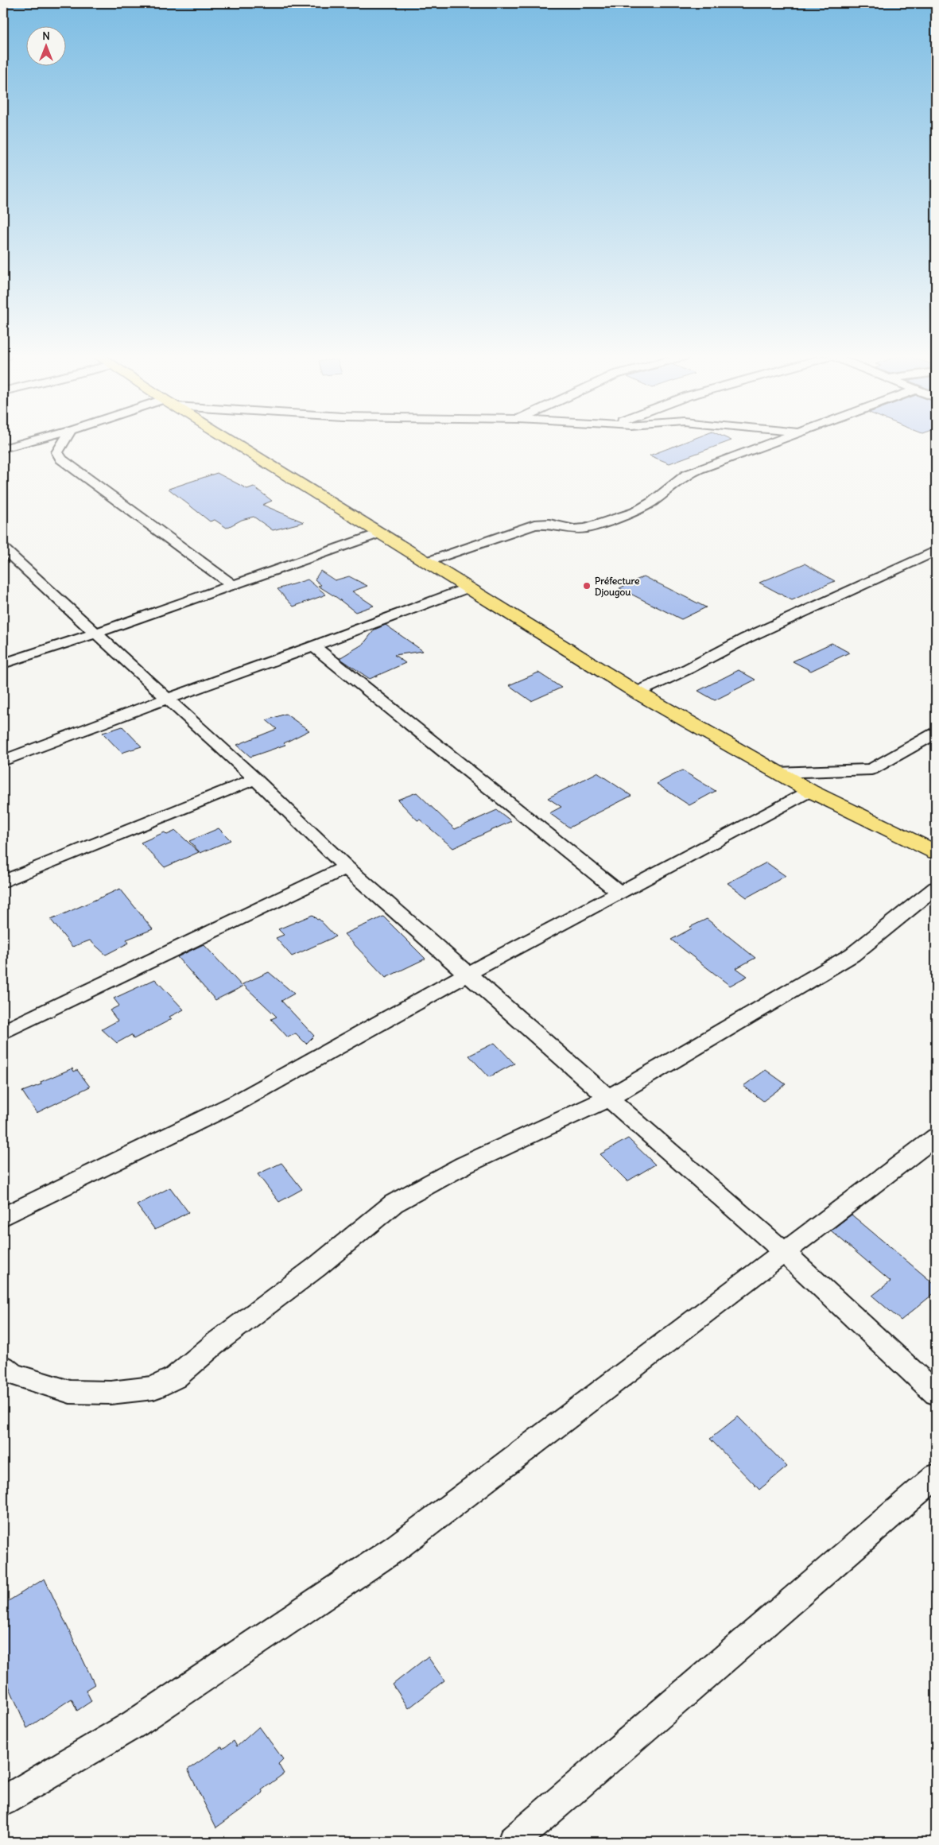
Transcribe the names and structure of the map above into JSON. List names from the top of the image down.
{
  "places": ["Préfecture Djougou"],
  "north": "top"
}
